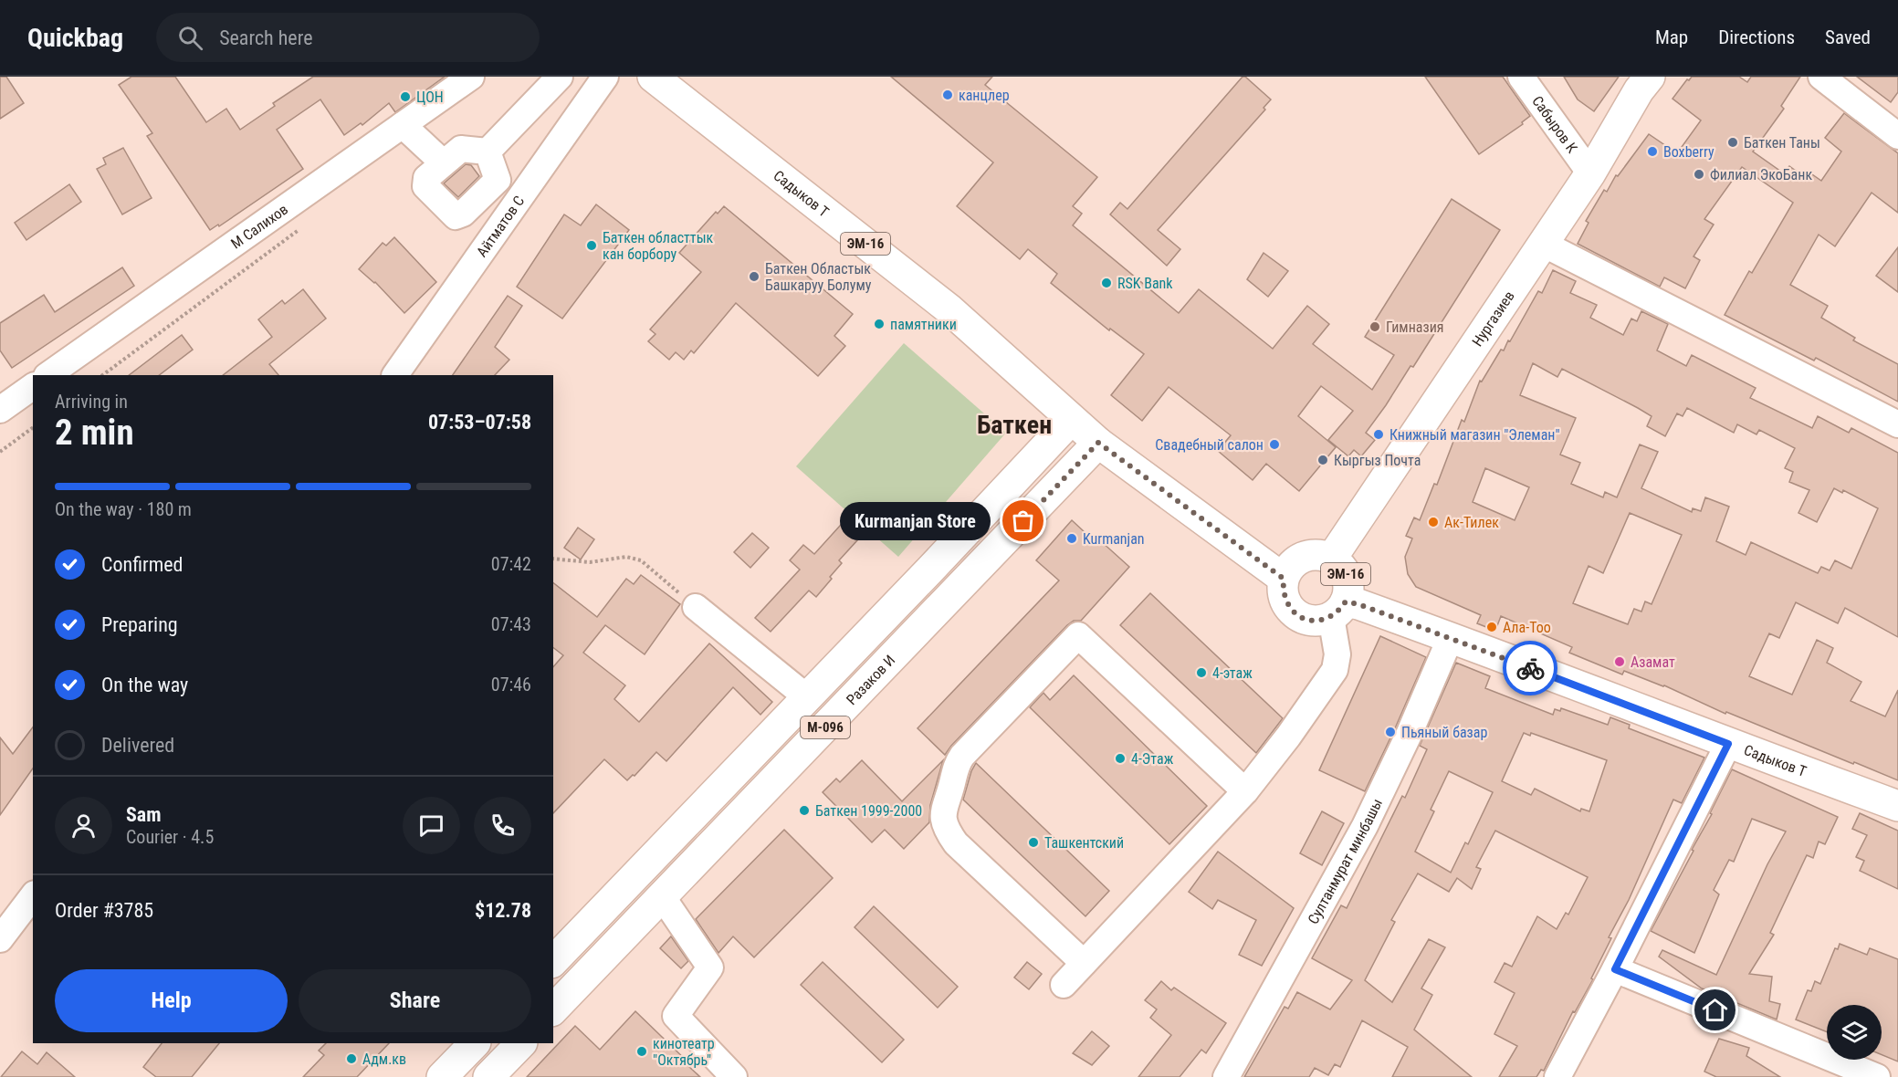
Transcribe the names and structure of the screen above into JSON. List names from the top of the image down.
{
  "streets": {
    "main road": [
      "Садыков Т",
      "ЭМ-16",
      "Нургазиев",
      "Разаков И",
      "М-096"
    ],
    "street": [
      "Сабыров К",
      "М Салихов",
      "Айтматов С",
      "Султанмурат минбашы"
    ]
  },
  "crossings": [
    ["Сабыров К", "Нургазиев"],
    ["Садыков Т", "ЭМ-16"],
    ["Садыков Т", "Нургазиев"],
    ["Садыков Т", "М-096"],
    ["Садыков Т", "Султанмурат минбашы"],
    ["ЭМ-16", "Нургазиев"],
    ["ЭМ-16", "Разаков И"],
    ["ЭМ-16", "М-096"]
  ],
  "districts": ["Баткен"],
  "places": [
    "канцлер",
    "ЦОН",
    "Баткен Таны",
    "Boxberry",
    "Филиал ЭкоБанк",
    "Баткен областтык кан борбору",
    "Баткен Областык Башкаруу Болуму",
    "RSK Bank",
    "памятники",
    "Гимназия",
    "Книжный магазин \"Элеман\"",
    "Cвадебный салон",
    "Кыргыз Почта",
    "Kurmanjan Store",
    "Ак-Тилек",
    "Kurmanjan",
    "Ала-Тоо",
    "Азамат",
    "4-этаж",
    "Пьяный базар",
    "4-Этаж",
    "Баткен 1999-2000",
    "Ташкентский",
    "кинотеатр \"Октябрь\"",
    "Адм.кв"
  ],
  "page": {
    "header": "Quickbag",
    "search": "Search here",
    "nav": ["Map", "Directions", "Saved"],
    "heading": ["2 min", "Arriving in", "07:53–07:58"],
    "panel": [
      "Sam",
      "Courier · 4.5",
      "Order #3785",
      "$12.78"
    ],
    "bar": "On the way · 180 m",
    "bubble": "Kurmanjan Store",
    "list": [
      ["Confirmed", "07:42"],
      ["Preparing", "07:43"],
      ["On the way", "07:46"],
      "Delivered"
    ],
    "buttons": ["Help", "Share"]
  }
}
